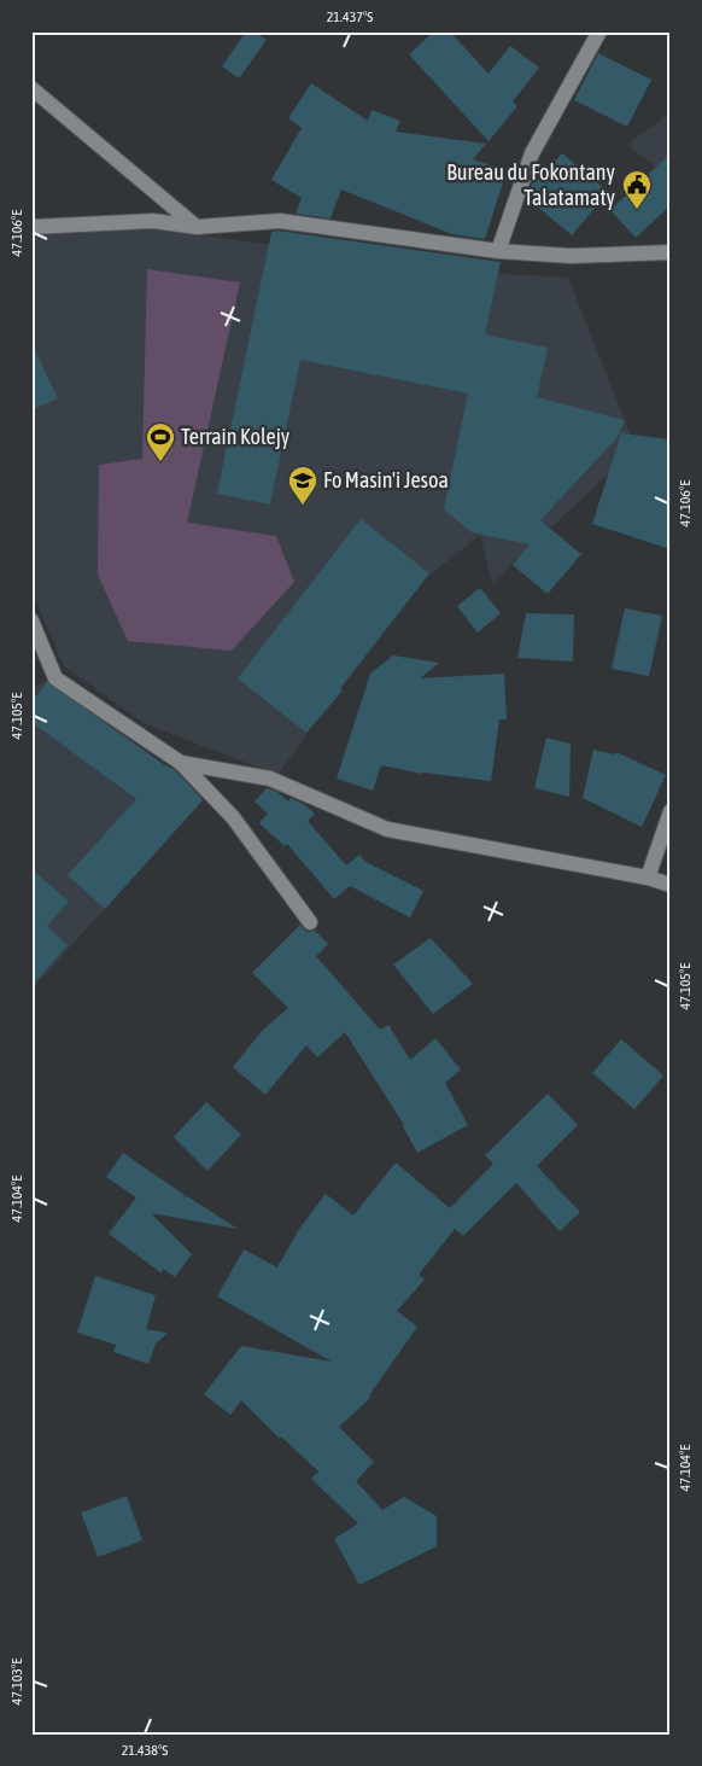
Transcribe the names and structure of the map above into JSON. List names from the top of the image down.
{
  "places": {
    "public building": ["Bureau du Fokontany Talatamaty"],
    "sports": ["Terrain Kolejy"],
    "school or university": ["Fo Masin'i Jesoa"]
  },
  "coordinates": [
    "21.437°S",
    "47.106°E",
    "47.105°E",
    "47.104°E",
    "47.103°E",
    "21.438°S"
  ]
}
